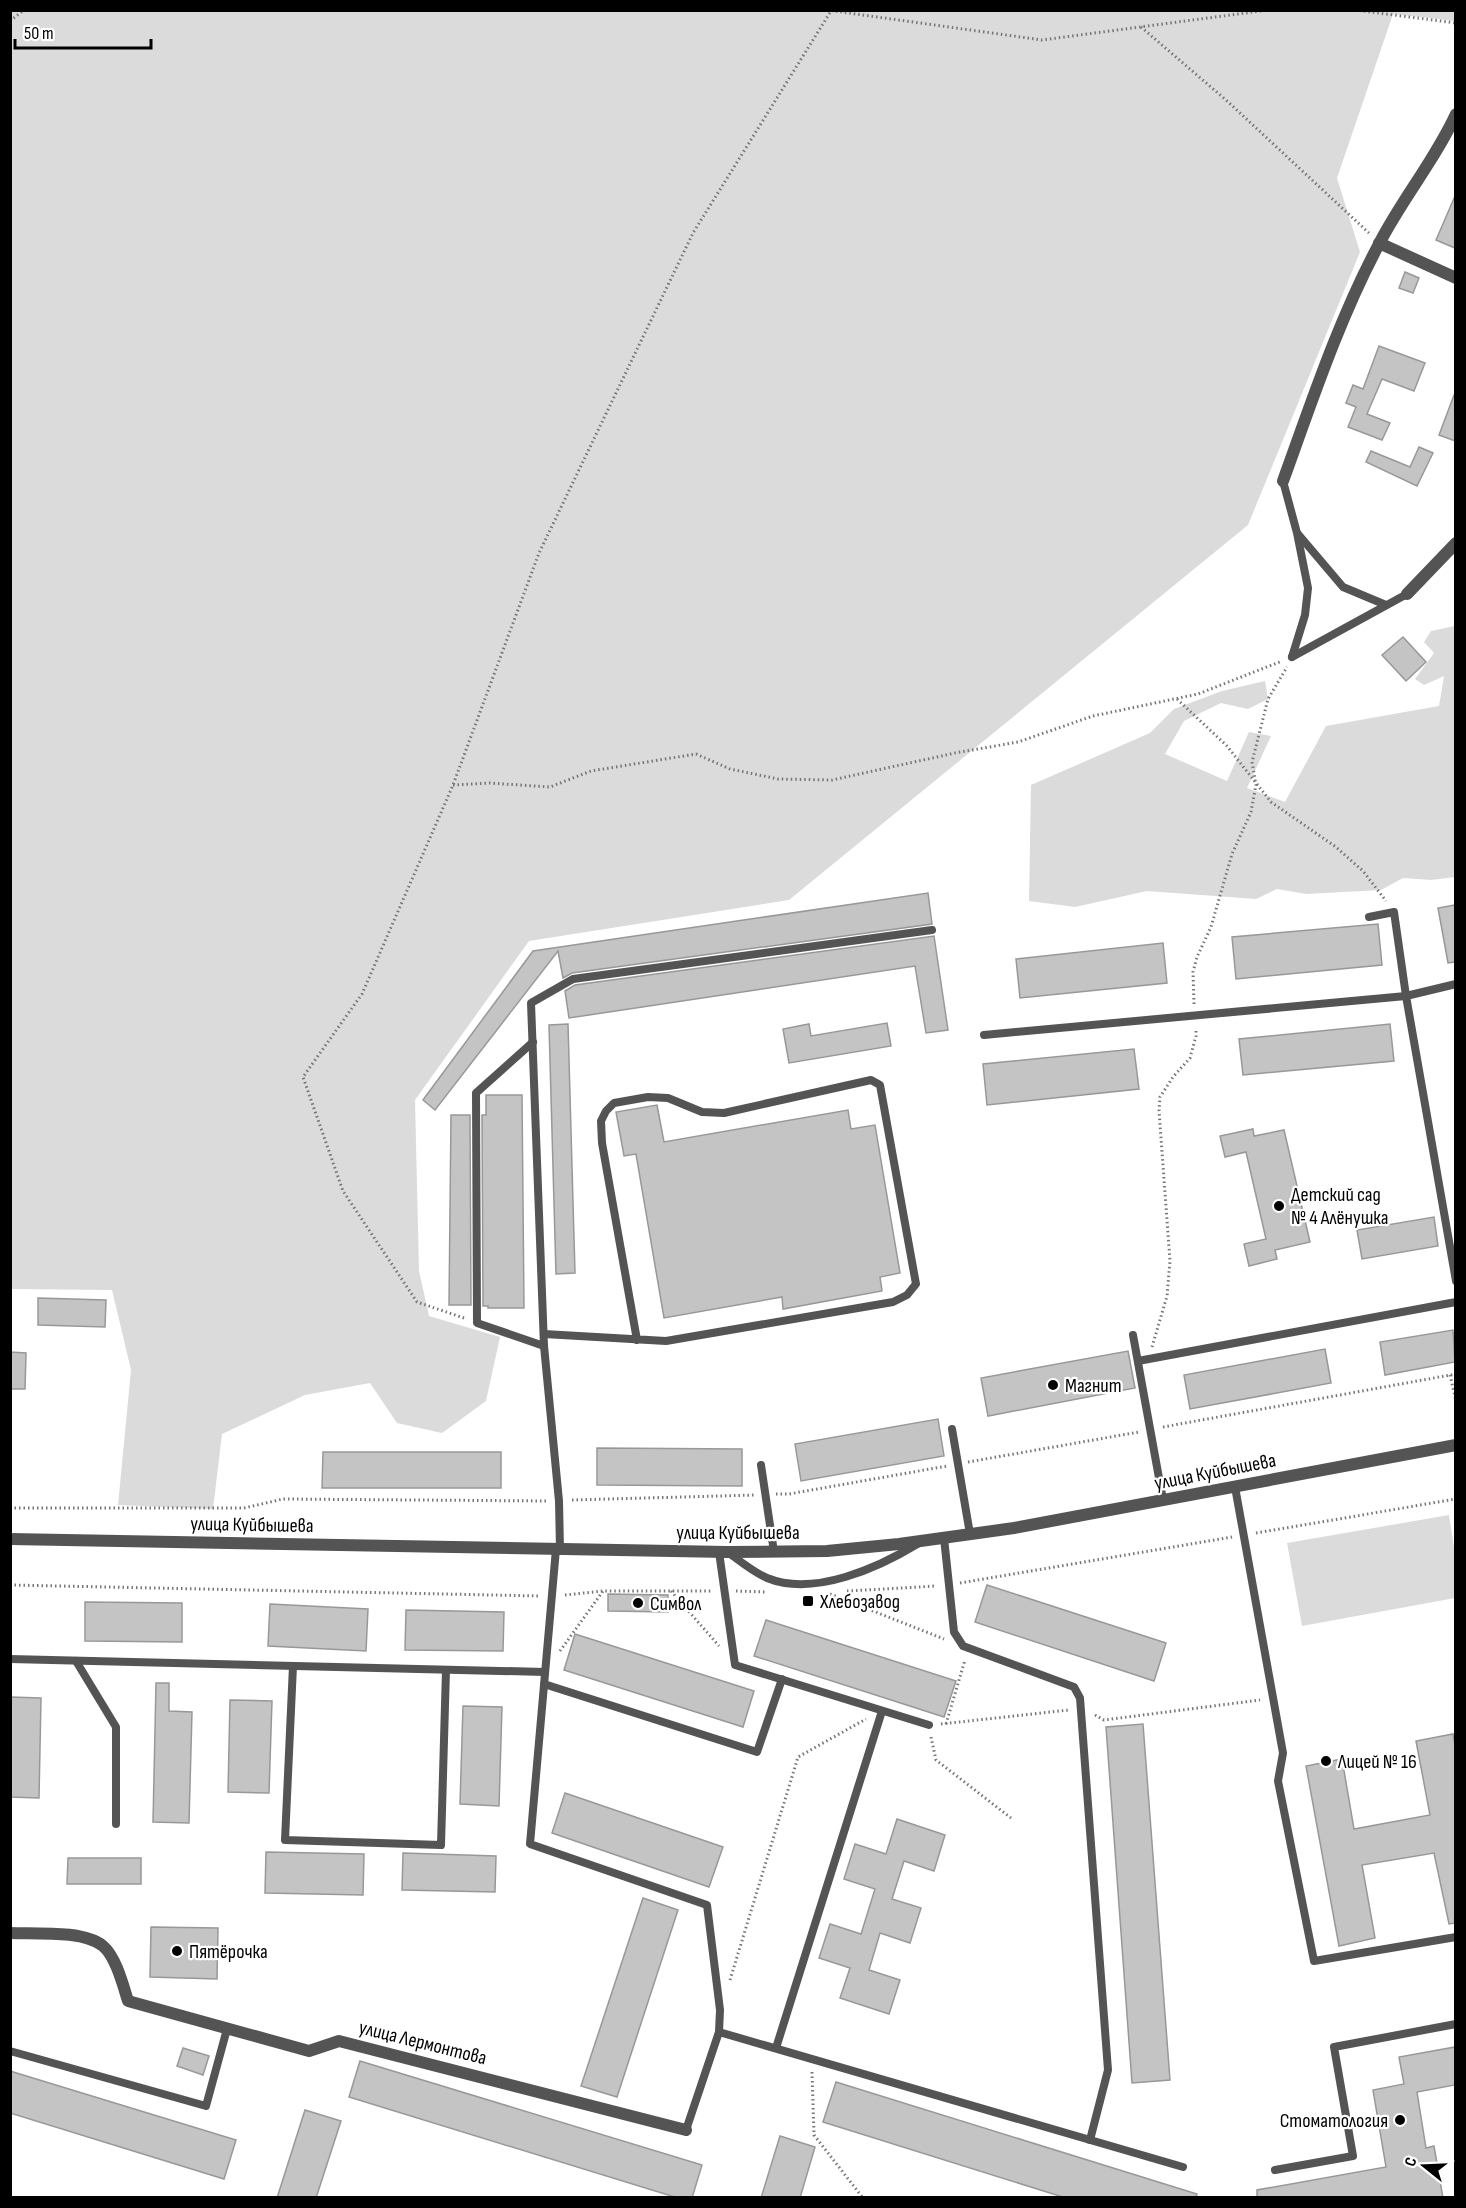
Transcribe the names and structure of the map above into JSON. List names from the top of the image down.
{
  "streets": {
    "street": ["улица Куйбышева", "улица Лермонтова"]
  },
  "places": {
    "other": [
      "Детский сад № 4 Алёнушка",
      "Магнит",
      "Символ",
      "Лицей № 16",
      "Пятёрочка",
      "Стоматология"
    ],
    "transit": ["Хлебозавод"]
  },
  "scale_bar": "50 m",
  "north": "left"
}
